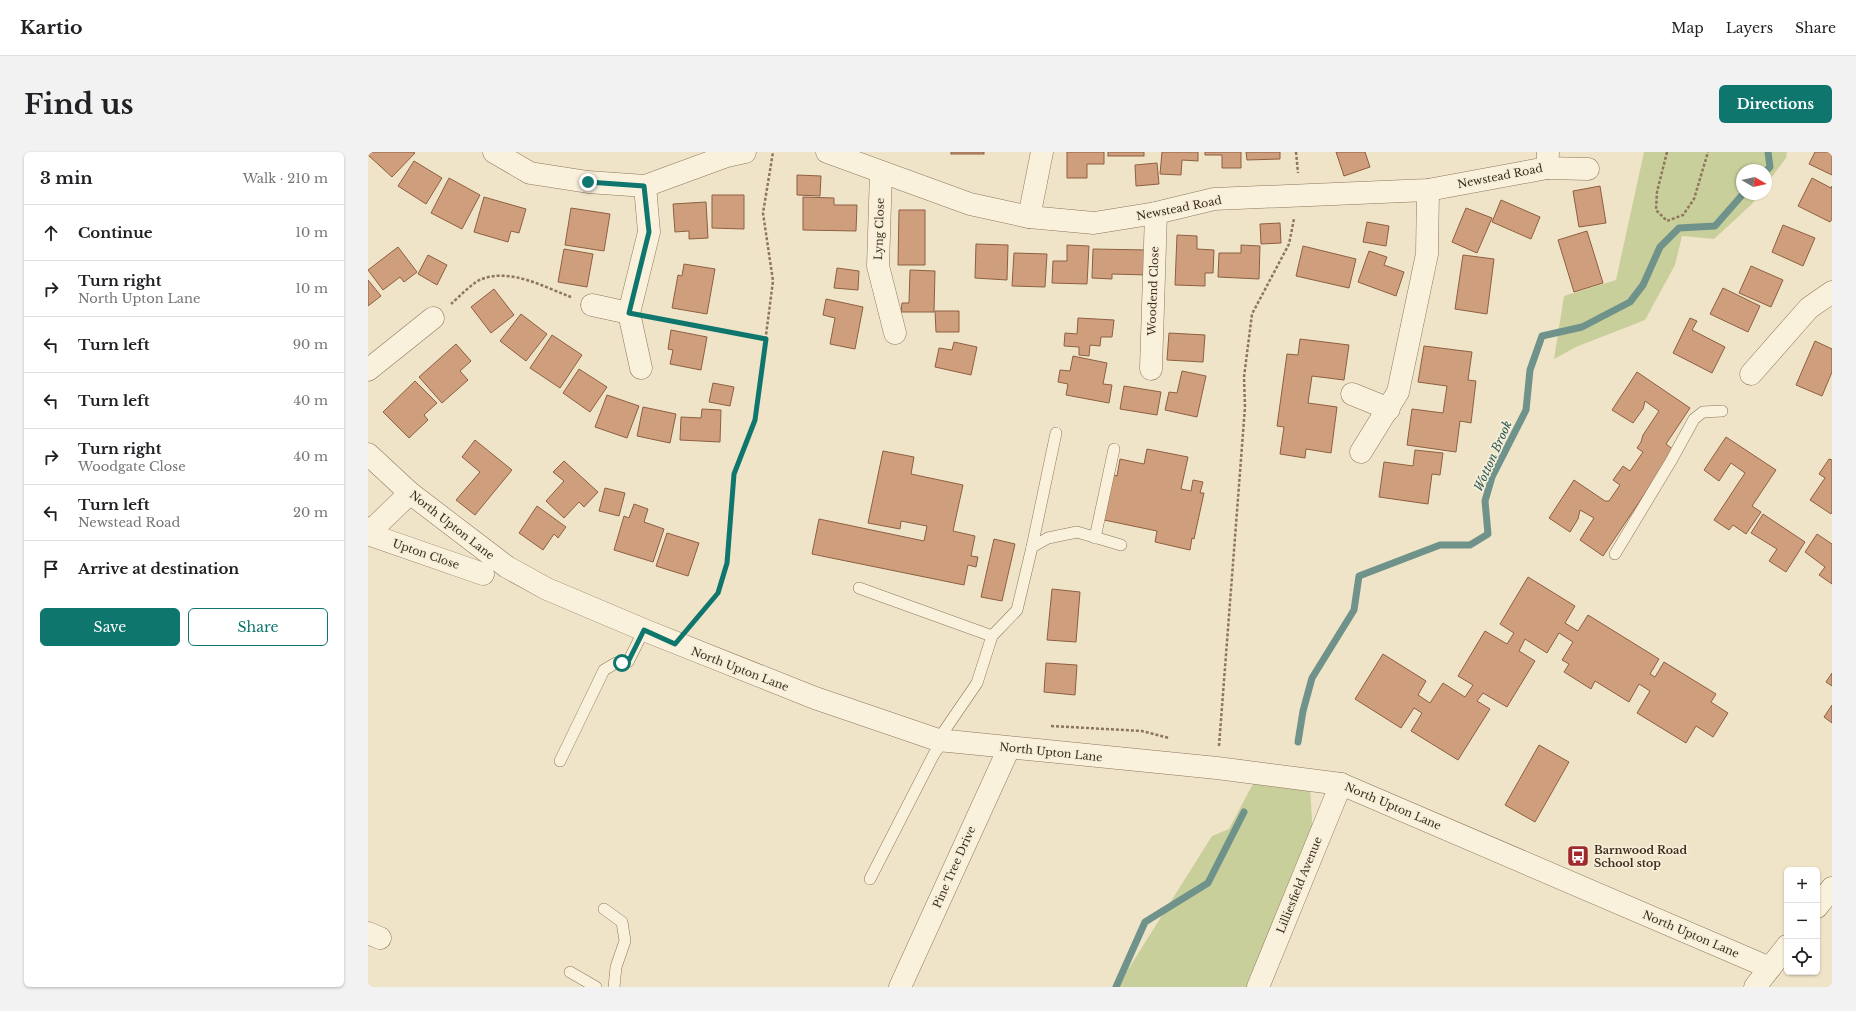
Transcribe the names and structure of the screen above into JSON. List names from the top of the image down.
{
  "streets": {
    "street": [
      "Newstead Road",
      "Lyng Close",
      "Woodend Close",
      "North Upton Lane",
      "Upton Close",
      "Pine Tree Drive",
      "Lilliesfield Avenue"
    ]
  },
  "crossings": [
    ["Newstead Road", "Lyng Close"],
    ["Newstead Road", "Woodend Close"],
    ["North Upton Lane", "Pine Tree Drive"],
    ["North Upton Lane", "Lilliesfield Avenue"]
  ],
  "water": ["Wotton Brook"],
  "places": {
    "bus stop": ["Barnwood Road School stop"]
  },
  "north": "right",
  "page": {
    "header": "Kartio",
    "nav": ["Map", "Layers", "Share"],
    "buttons": [
      "Directions",
      ["Save", "Share"]
    ],
    "title": "Find us",
    "heading": ["3 min", "Walk · 210 m"],
    "list": [
      ["Continue", "10 m"],
      ["Turn right", "North Upton Lane", "10 m"],
      ["Turn left", "90 m"],
      ["Turn left", "40 m"],
      ["Turn right", "Woodgate Close", "40 m"],
      ["Turn left", "Newstead Road", "20 m"],
      "Arrive at destination"
    ],
    "map_buttons": ["+", "−"]
  }
}
